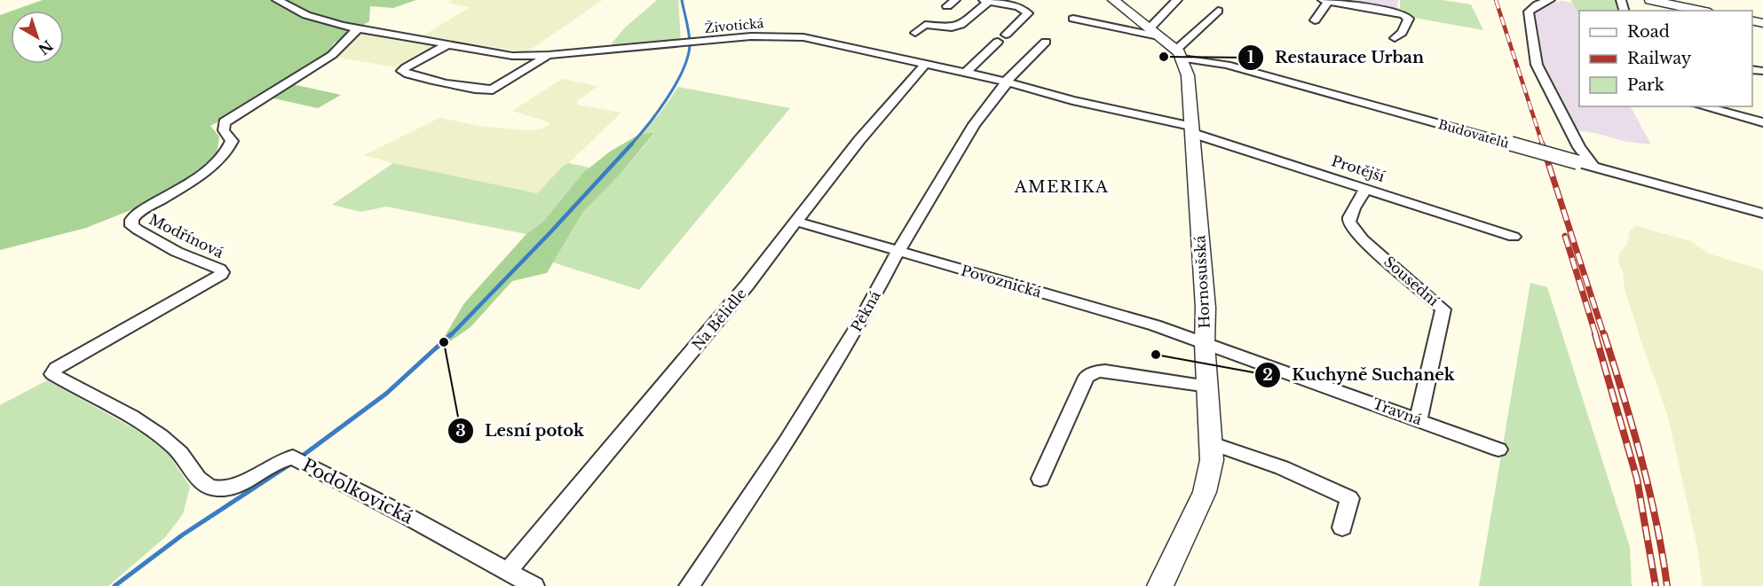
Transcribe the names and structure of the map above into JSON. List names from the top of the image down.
{
  "streets": {
    "street": [
      "Životická",
      "Budovatelů",
      "Protější",
      "Modřínová",
      "Povoznická",
      "Sousední",
      "Hornosušská",
      "Pěkná",
      "Na Bělidle",
      "Travná",
      "Podolkovická"
    ]
  },
  "crossings": [
    ["Životická", "Protější"],
    ["Životická", "Modřínová"],
    ["Životická", "Hornosušská"],
    ["Životická", "Pěkná"],
    ["Životická", "Na Bělidle"],
    ["Budovatelů", "Hornosušská"],
    ["Protější", "Sousední"],
    ["Protější", "Hornosušská"],
    ["Modřínová", "Podolkovická"],
    ["Povoznická", "Hornosušská"],
    ["Povoznická", "Pěkná"],
    ["Povoznická", "Na Bělidle"],
    ["Povoznická", "Travná"],
    ["Sousední", "Travná"],
    ["Hornosušská", "Travná"],
    ["Na Bělidle", "Podolkovická"]
  ],
  "districts": ["AMERIKA"],
  "places": ["Restaurace Urban", "Lesní potok", "Kuchyně Suchanek"],
  "legend": ["Road", "Railway", "Park"],
  "north": "bottom right"
}
